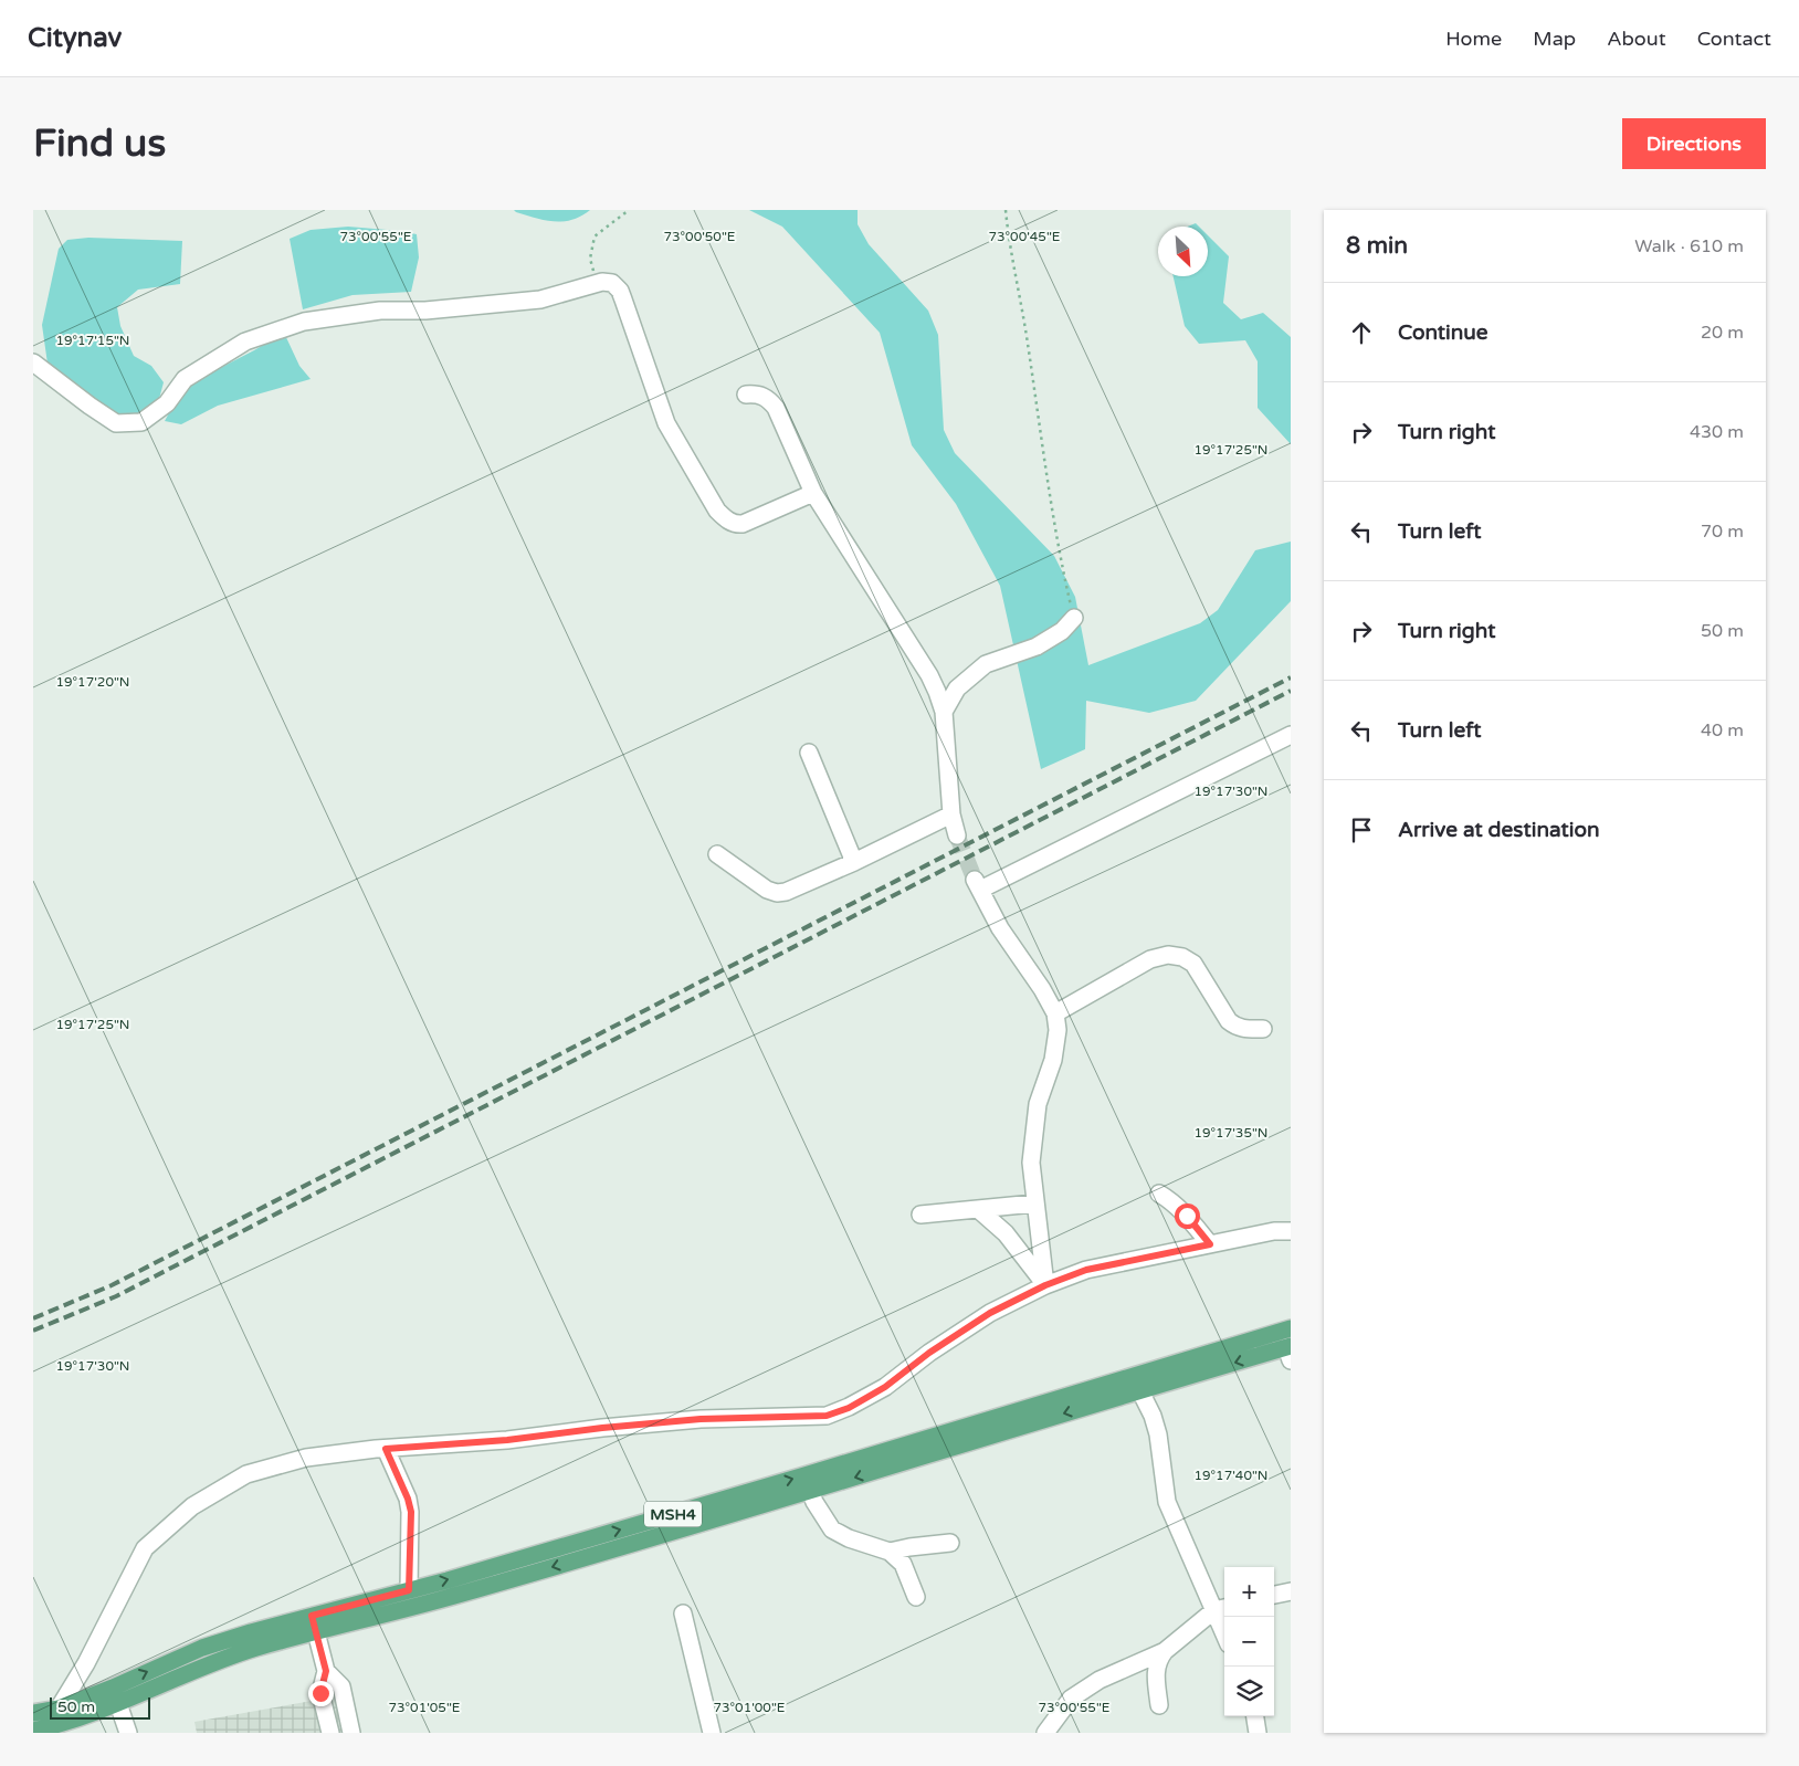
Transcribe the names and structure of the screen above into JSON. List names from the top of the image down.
{
  "streets": {
    "main road": ["MSH4"]
  },
  "scale_bar": "50 m",
  "north": "bottom right",
  "page": {
    "header": "Citynav",
    "nav": [
      "Home",
      "Map",
      "About",
      "Contact"
    ],
    "buttons": "Directions",
    "title": "Find us",
    "heading": ["8 min", "Walk · 610 m"],
    "list": [
      ["Continue", "20 m"],
      ["Turn right", "430 m"],
      ["Turn left", "70 m"],
      ["Turn right", "50 m"],
      ["Turn left", "40 m"],
      "Arrive at destination"
    ],
    "map_buttons": ["+", "−"],
    "scale": "50 m"
  },
  "coordinates": [
    "73°00'55\"E",
    "73°00'50\"E",
    "73°00'45\"E",
    "19°17'15\"N",
    "19°17'25\"N",
    "19°17'20\"N",
    "19°17'30\"N",
    "19°17'35\"N",
    "19°17'40\"N",
    "73°01'05\"E",
    "73°01'00\"E"
  ]
}
